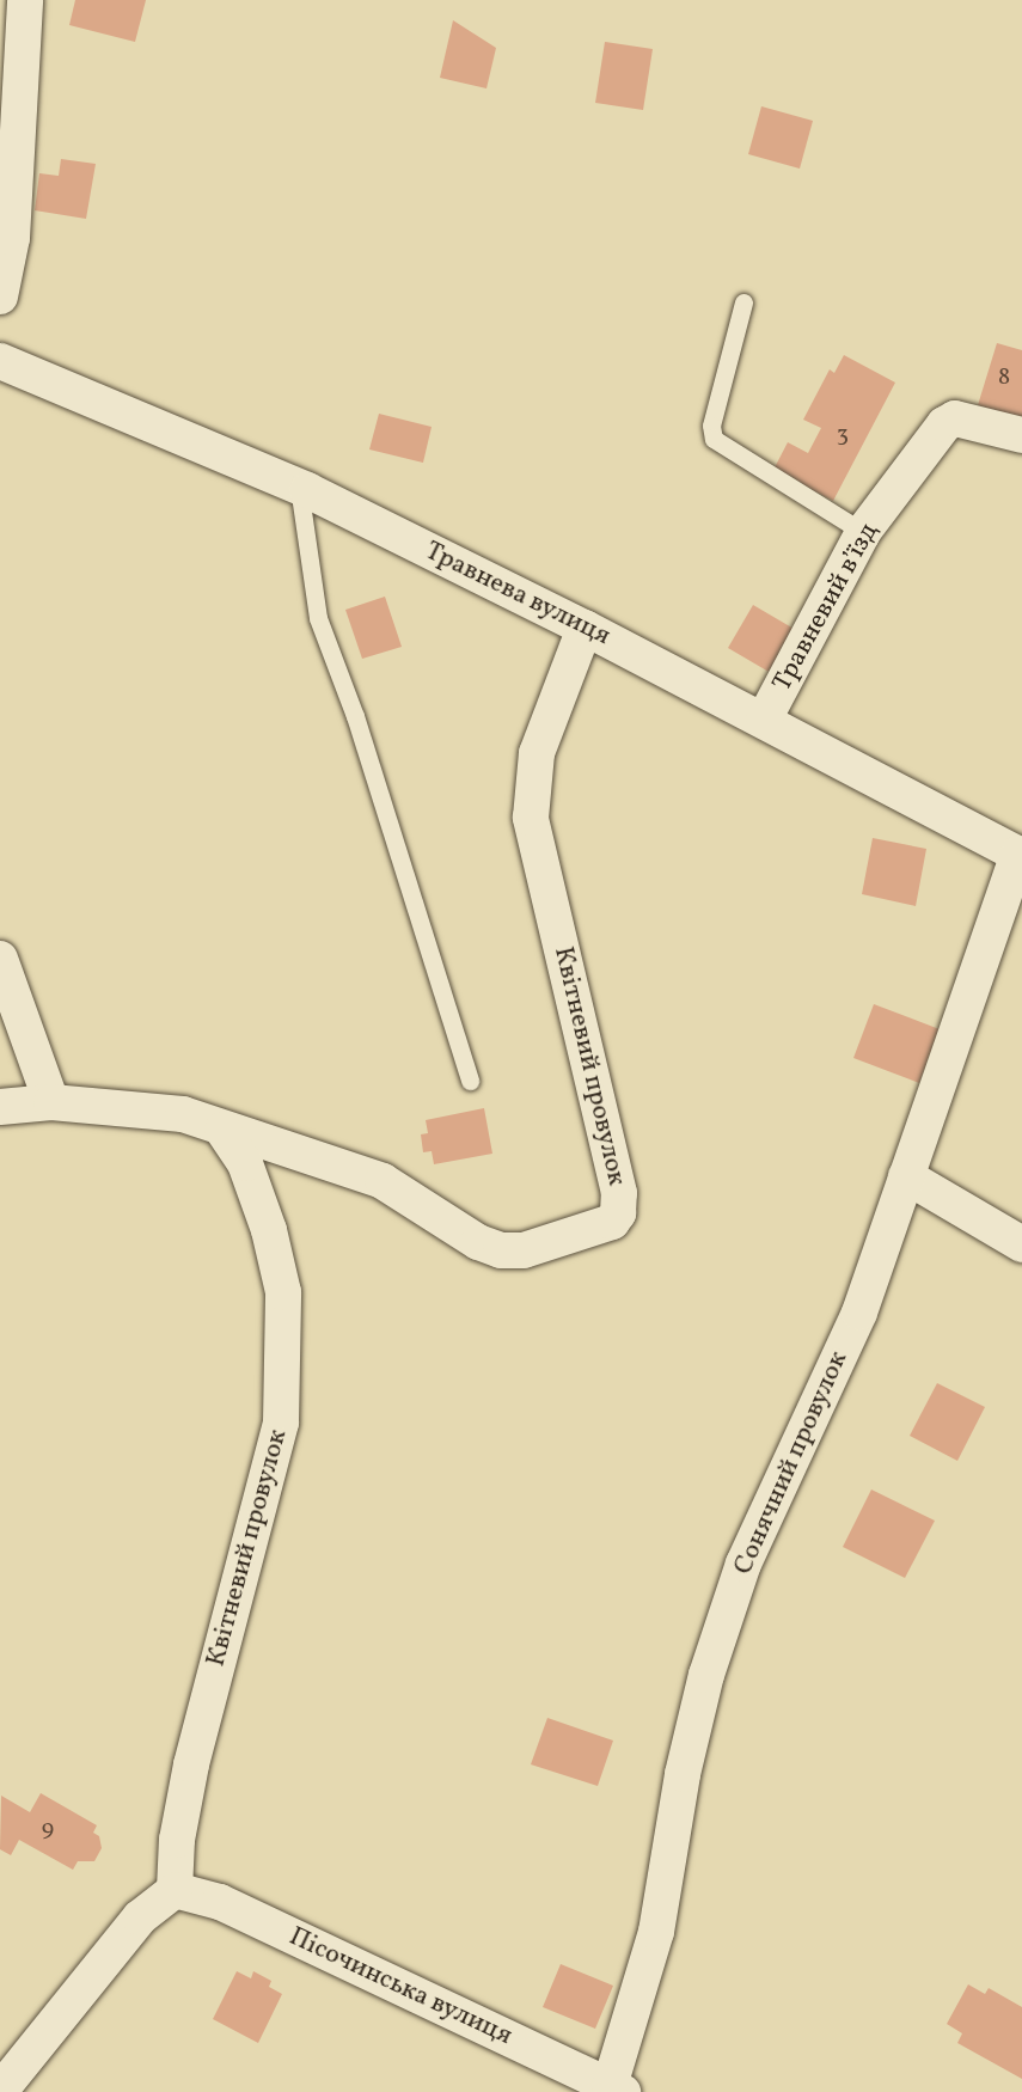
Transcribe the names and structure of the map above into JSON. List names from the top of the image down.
{
  "streets": {
    "street": [
      "Травнева вулиця",
      "Травневий в’їзд",
      "Квітневий провулок",
      "Сонячний провулок",
      "Пісочинська вулиця"
    ]
  },
  "crossings": [
    ["Травнева вулиця", "Травневий в’їзд"],
    ["Травнева вулиця", "Квітневий провулок"],
    ["Травнева вулиця", "Сонячний провулок"],
    ["Квітневий провулок", "Пісочинська вулиця"],
    ["Сонячний провулок", "Пісочинська вулиця"]
  ],
  "house_numbers": ["8", "3", "9"]
}
